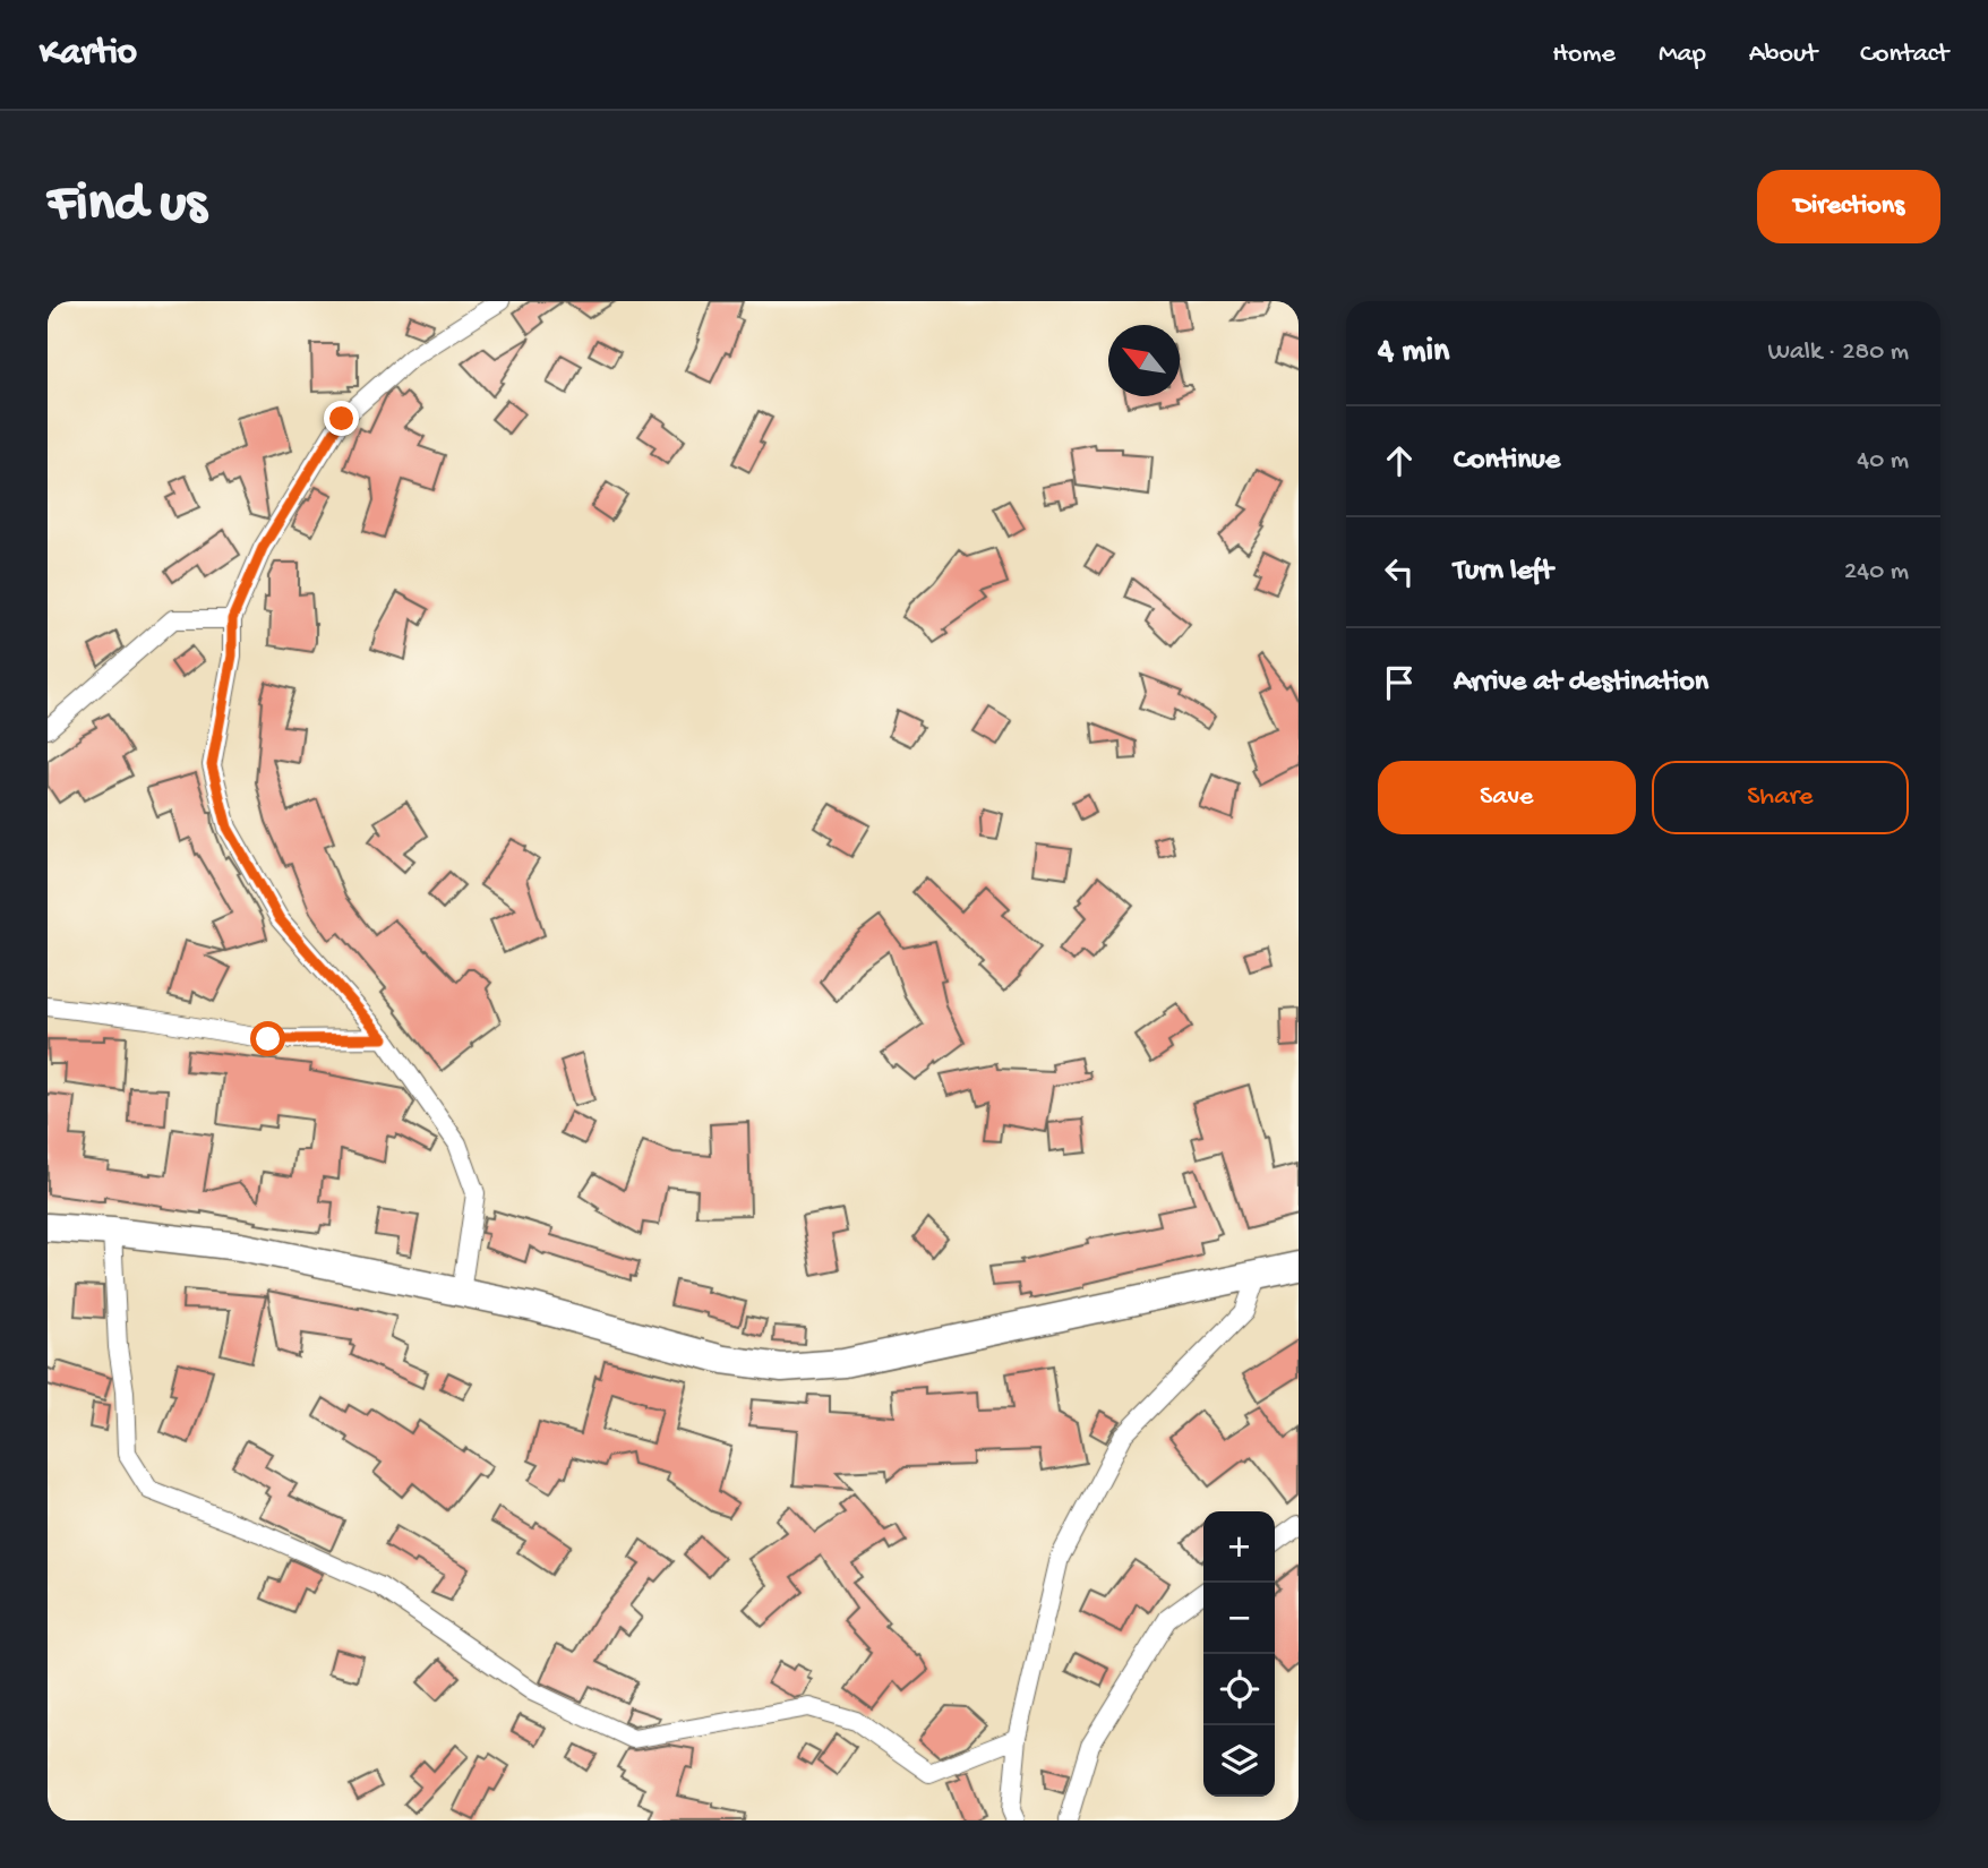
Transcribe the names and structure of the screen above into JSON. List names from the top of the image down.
{
  "north": "top left",
  "page": {
    "header": "Kartio",
    "nav": [
      "Home",
      "Map",
      "About",
      "Contact"
    ],
    "buttons": [
      "Directions",
      ["Save", "Share"]
    ],
    "title": "Find us",
    "heading": ["4 min", "Walk · 280 m"],
    "list": [
      ["Continue", "40 m"],
      ["Turn left", "240 m"],
      "Arrive at destination"
    ],
    "map_buttons": ["+", "−"]
  }
}
